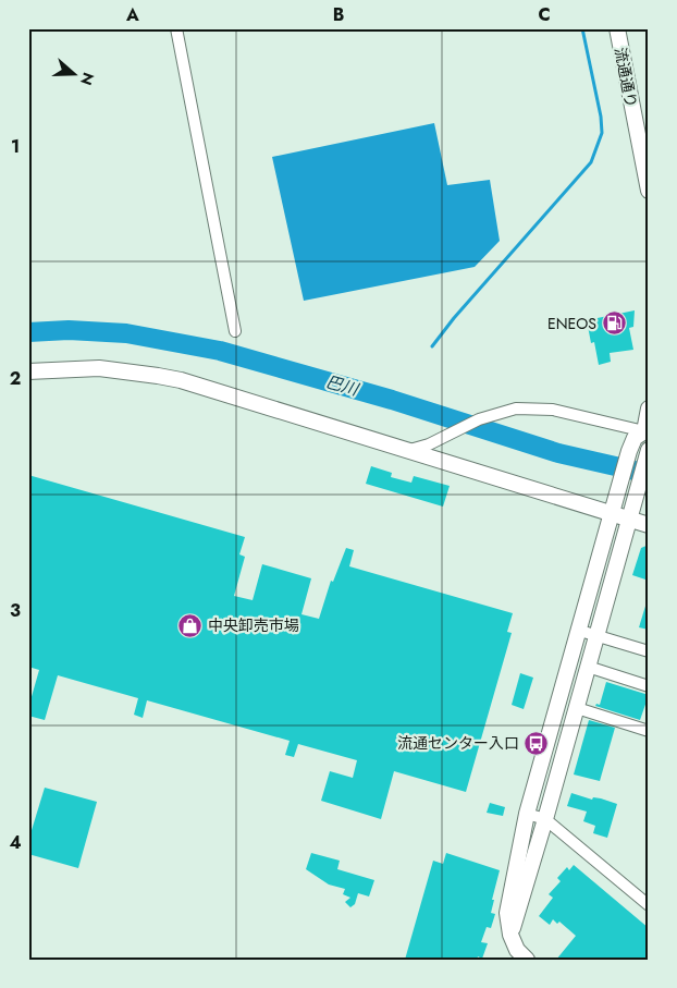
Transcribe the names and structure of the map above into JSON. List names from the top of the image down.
{
  "streets": {
    "street": ["流通通り"]
  },
  "water": ["巴川"],
  "places": {
    "fuel station": ["ENEOS"],
    "shop": ["中央卸売市場"],
    "bus stop": ["流通センター入口"]
  },
  "north": "right",
  "grid": {
    "columns": ["A", "B", "C"],
    "rows": [
      "1",
      "2",
      "3",
      "4"
    ]
  }
}
